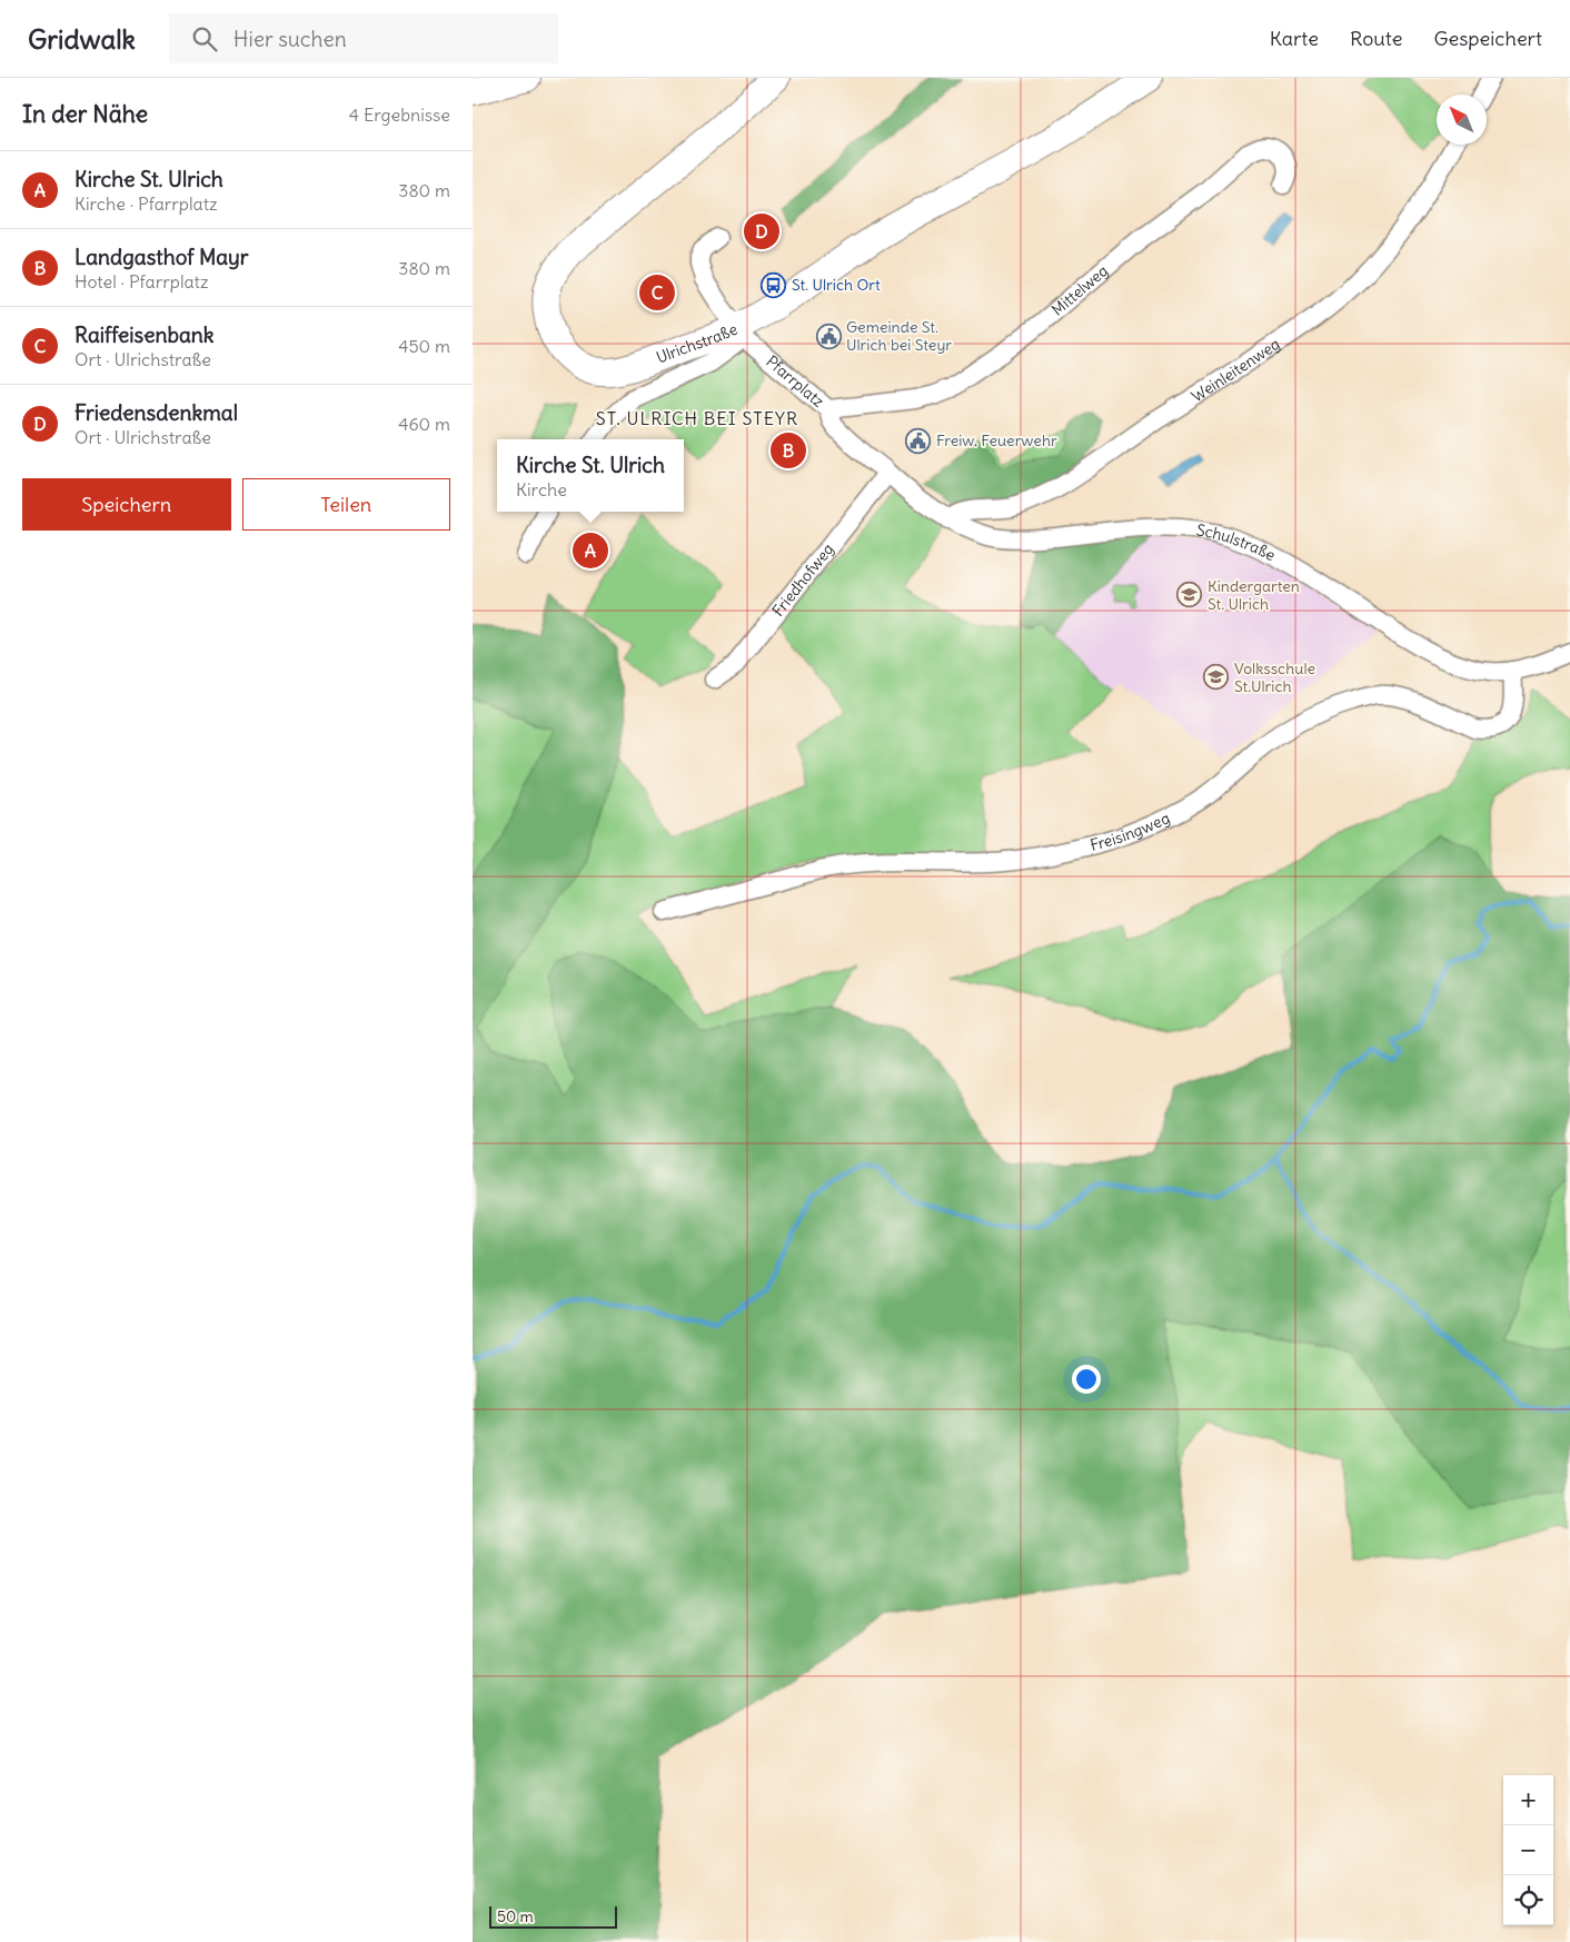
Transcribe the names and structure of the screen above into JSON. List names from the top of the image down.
{
  "streets": {
    "street": [
      "Mittelweg",
      "Ulrichstraße",
      "Weinleitenweg",
      "Pfarrplatz",
      "Schulstraße",
      "Friedhofweg",
      "Freisingweg"
    ]
  },
  "crossings": [
    ["Mittelweg", "Pfarrplatz"],
    ["Ulrichstraße", "Pfarrplatz"],
    ["Weinleitenweg", "Schulstraße"],
    ["Pfarrplatz", "Schulstraße"],
    ["Pfarrplatz", "Friedhofweg"],
    ["Schulstraße", "Friedhofweg"],
    ["Schulstraße", "Freisingweg"]
  ],
  "districts": ["ST. ULRICH BEI STEYR"],
  "places": {
    "bus stop": ["St. Ulrich Ort"],
    "public building": ["Gemeinde St. Ulrich bei Steyr", "Freiw. Feuerwehr"],
    "school or university": ["Kindergarten St. Ulrich", "Volksschule St.Ulrich"]
  },
  "scale_bar": "50 m",
  "north": "top left",
  "page": {
    "header": "Gridwalk",
    "search": "Hier suchen",
    "nav": ["Karte", "Route", "Gespeichert"],
    "heading": ["In der Nähe", "4 Ergebnisse"],
    "list": [
      {
        "mark": "A",
        "name": "Kirche St. Ulrich",
        "note": "Kirche · Pfarrplatz",
        "value": "380 m"
      },
      {
        "mark": "B",
        "name": "Landgasthof Mayr",
        "note": "Hotel · Pfarrplatz",
        "value": "380 m"
      },
      {
        "mark": "C",
        "name": "Raiffeisenbank",
        "note": "Ort · Ulrichstraße",
        "value": "450 m"
      },
      {
        "mark": "D",
        "name": "Friedensdenkmal",
        "note": "Ort · Ulrichstraße",
        "value": "460 m"
      }
    ],
    "pins": [
      "D",
      "C",
      "B",
      "A"
    ],
    "popup": ["Kirche St. Ulrich", "Kirche"],
    "buttons": ["Speichern", "Teilen"],
    "map_buttons": ["+", "−"],
    "scale": "50 m"
  }
}
